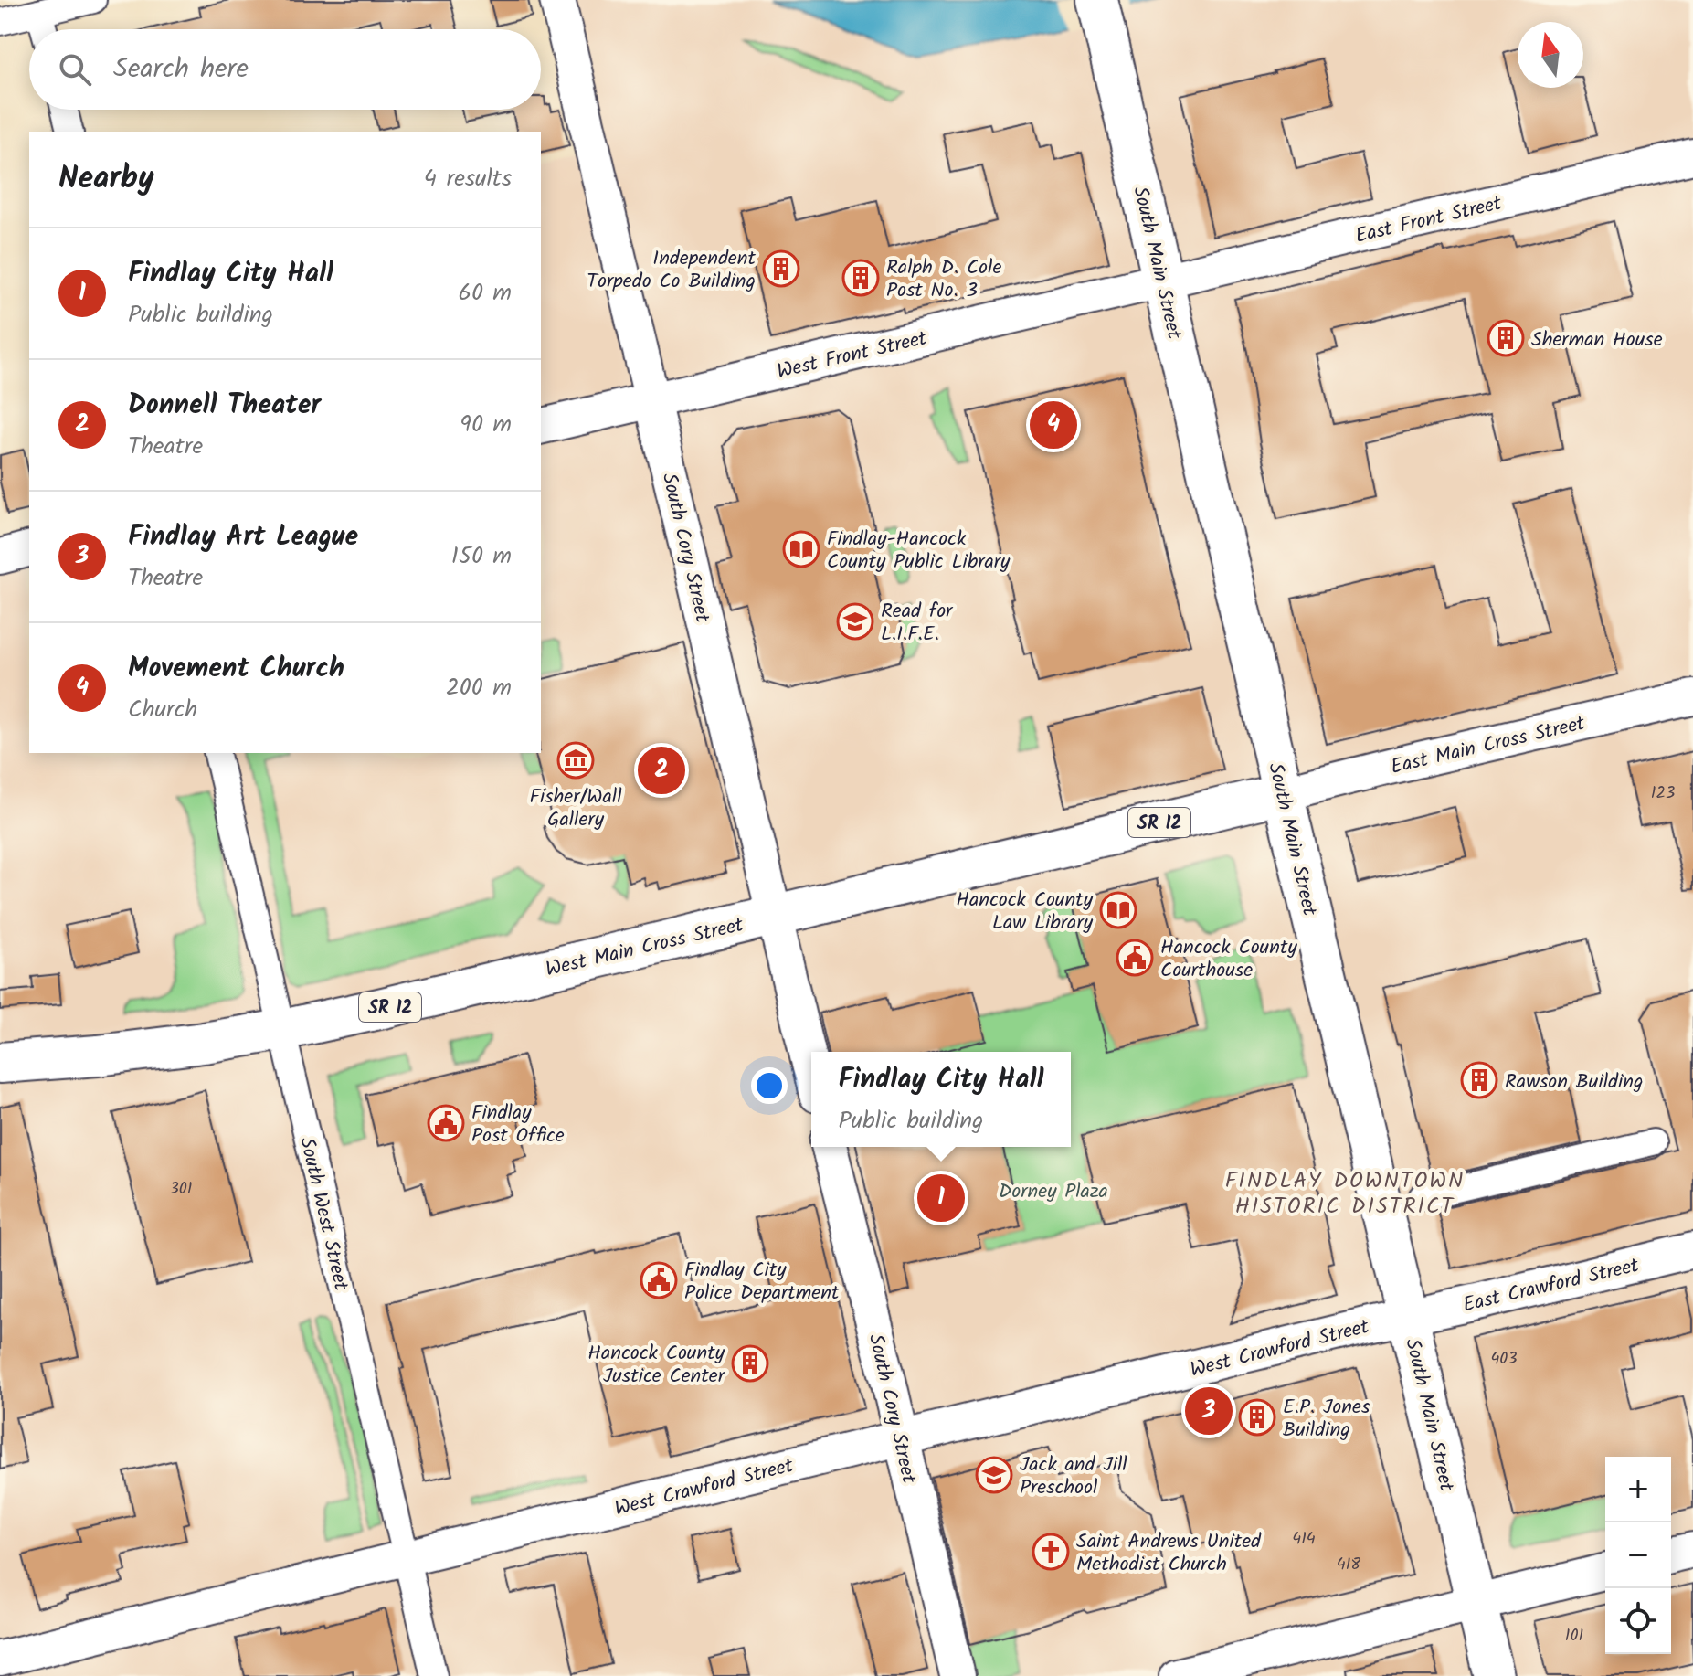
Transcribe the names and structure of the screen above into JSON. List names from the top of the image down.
{
  "streets": {
    "main road": ["South Main Street", "SR 12", "West Main Cross Street"],
    "street": [
      "East Front Street",
      "West Front Street",
      "South Cory Street",
      "East Main Cross Street",
      "South West Street",
      "East Crawford Street",
      "West Crawford Street"
    ]
  },
  "crossings": [
    ["East Front Street", "South Main Street"],
    ["East Front Street", "West Front Street"],
    ["South Main Street", "West Front Street"],
    ["South Main Street", "East Main Cross Street"],
    ["South Main Street", "West Main Cross Street"],
    ["South Main Street", "East Crawford Street"],
    ["South Main Street", "West Crawford Street"],
    ["West Front Street", "South Cory Street"],
    ["South Cory Street", "West Main Cross Street"],
    ["South Cory Street", "West Crawford Street"],
    ["East Main Cross Street", "West Main Cross Street"],
    ["West Main Cross Street", "South West Street"],
    ["South West Street", "West Crawford Street"],
    ["East Crawford Street", "West Crawford Street"]
  ],
  "districts": ["FINDLAY DOWNTOWN HISTORIC DISTRICT"],
  "parks": ["Dorney Plaza"],
  "places": {
    "building": [
      "Independent Torpedo Co Building",
      "Ralph D. Cole Post No. 3",
      "Sherman House",
      "Rawson Building",
      "Hancock County Justice Center",
      "E.P. Jones Building"
    ],
    "library": ["Findlay-Hancock County Public Library", "Hancock County Law Library"],
    "school or university": ["Read for L.I.F.E.", "Jack and Jill Preschool"],
    "museum": ["Fisher/Wall Gallery"],
    "public building": ["Hancock County Courthouse", "Findlay Post Office", "Findlay City Police Department"],
    "church": ["Saint Andrews United Methodist Church"]
  },
  "house_numbers": [
    "123",
    "301",
    "403",
    "414",
    "418",
    "101"
  ],
  "north": "top",
  "page": {
    "search": "Search here",
    "heading": ["Nearby", "4 results"],
    "list": [
      {
        "mark": "1",
        "name": "Findlay City Hall",
        "note": "Public building",
        "value": "60 m"
      },
      {
        "mark": "2",
        "name": "Donnell Theater",
        "note": "Theatre",
        "value": "90 m"
      },
      {
        "mark": "3",
        "name": "Findlay Art League",
        "note": "Theatre",
        "value": "150 m"
      },
      {
        "mark": "4",
        "name": "Movement Church",
        "note": "Church",
        "value": "200 m"
      }
    ],
    "pins": [
      "4",
      "2",
      "1",
      "3"
    ],
    "popup": ["Findlay City Hall", "Public building"],
    "map_buttons": ["+", "−"]
  }
}
